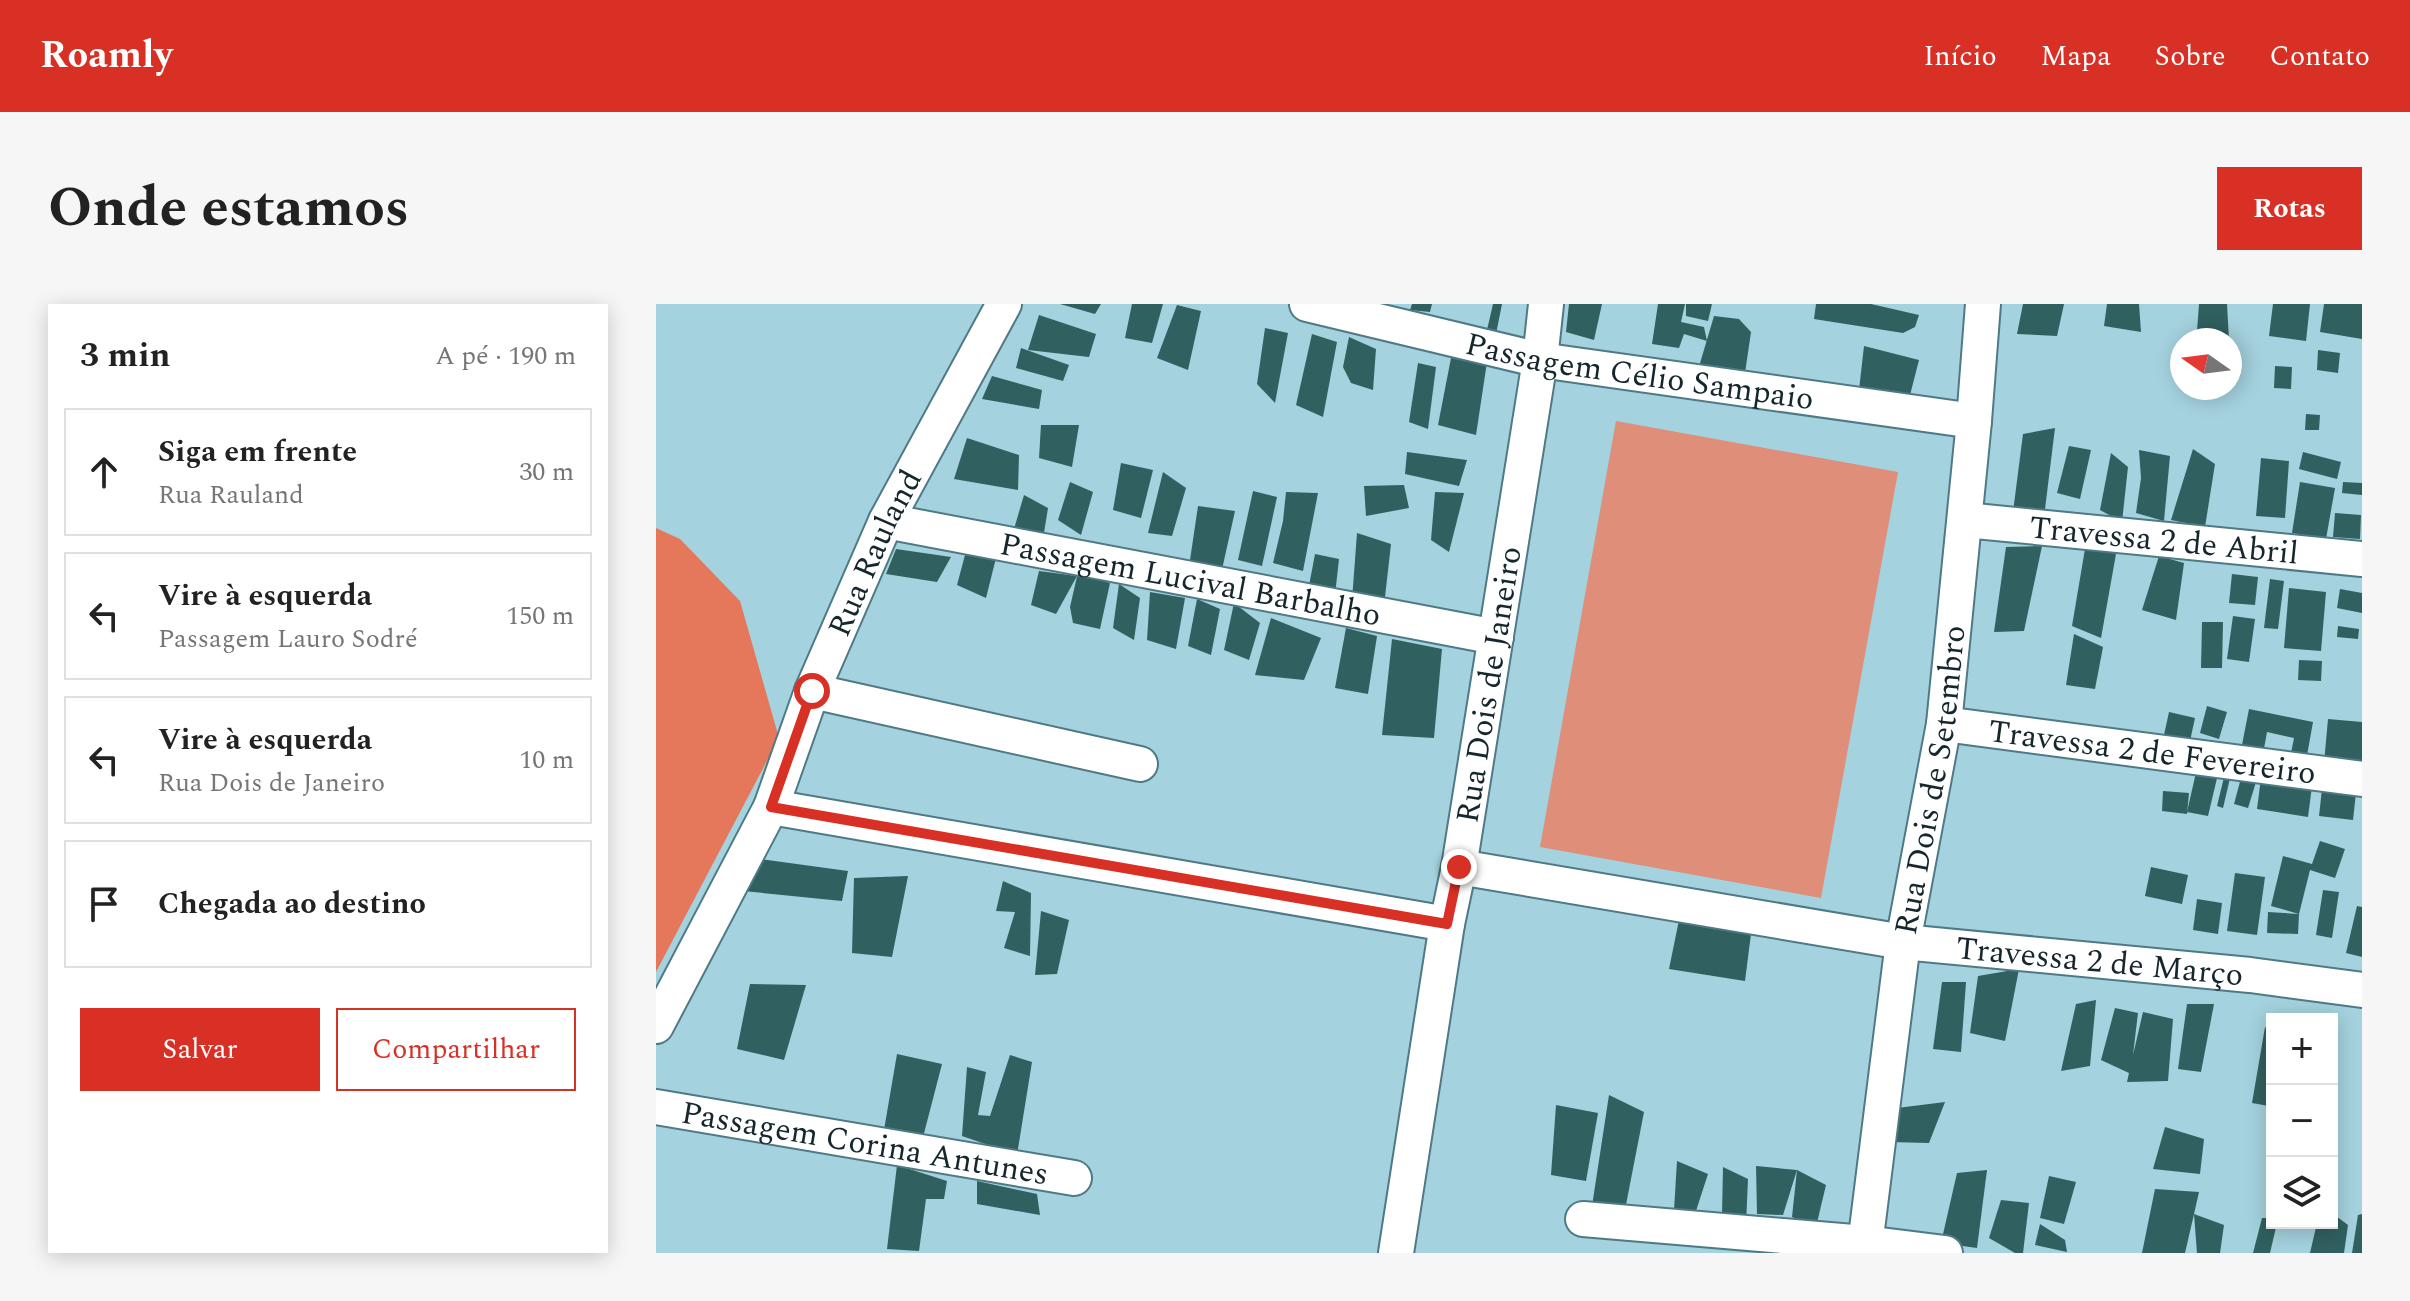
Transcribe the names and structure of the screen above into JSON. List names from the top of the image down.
{
  "streets": {
    "street": [
      "Passagem Célio Sampaio",
      "Travessa 2 de Abril",
      "Rua Rauland",
      "Passagem Lucival Barbalho",
      "Rua Dois de Janeiro",
      "Travessa 2 de Fevereiro",
      "Rua Dois de Setembro",
      "Travessa 2 de Março",
      "Passagem Corina Antunes"
    ]
  },
  "crossings": [
    ["Passagem Célio Sampaio", "Rua Dois de Janeiro"],
    ["Passagem Célio Sampaio", "Rua Dois de Setembro"],
    ["Travessa 2 de Abril", "Rua Dois de Setembro"],
    ["Rua Rauland", "Passagem Lucival Barbalho"],
    ["Passagem Lucival Barbalho", "Rua Dois de Janeiro"],
    ["Rua Dois de Janeiro", "Travessa 2 de Março"],
    ["Travessa 2 de Fevereiro", "Rua Dois de Setembro"],
    ["Rua Dois de Setembro", "Travessa 2 de Março"]
  ],
  "north": "left",
  "page": {
    "header": "Roamly",
    "nav": [
      "Início",
      "Mapa",
      "Sobre",
      "Contato"
    ],
    "title": "Onde estamos",
    "buttons": [
      "Rotas",
      ["Salvar", "Compartilhar"]
    ],
    "heading": ["3 min", "A pé · 190 m"],
    "list": [
      ["Siga em frente", "Rua Rauland", "30 m"],
      ["Vire à esquerda", "Passagem Lauro Sodré", "150 m"],
      ["Vire à esquerda", "Rua Dois de Janeiro", "10 m"],
      "Chegada ao destino"
    ],
    "map_buttons": ["+", "−"]
  }
}
